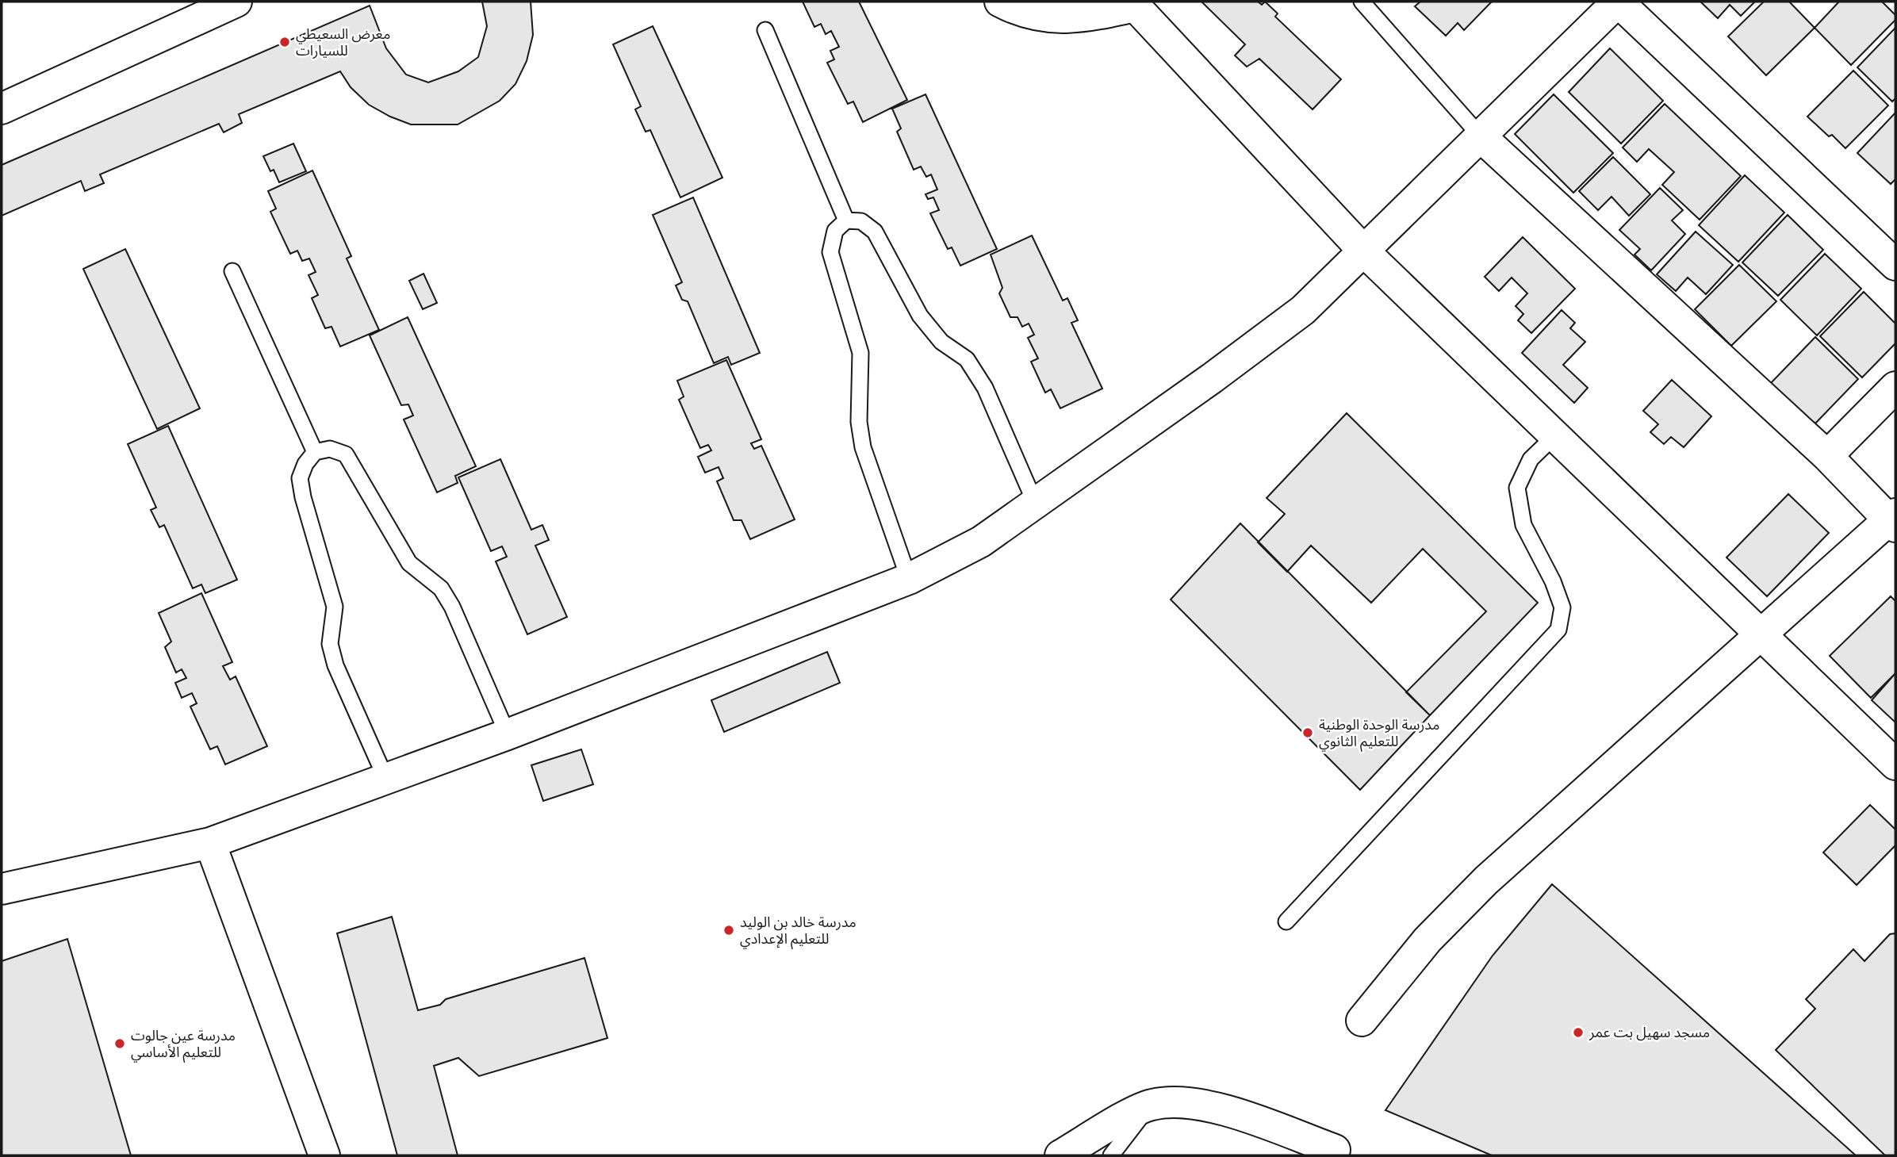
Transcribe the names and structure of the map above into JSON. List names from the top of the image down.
{
  "places": [
    "معرض السعيطي للسيارات",
    "مدرسة الوحدة الوطنية للتعليم الثانوي",
    "مدرسة خالد بن الوليد للتعليم الإعدادي",
    "مسجد سهيل بت عمر",
    "مدرسة عين جالوت للتعليم الأساسي"
  ]
}
